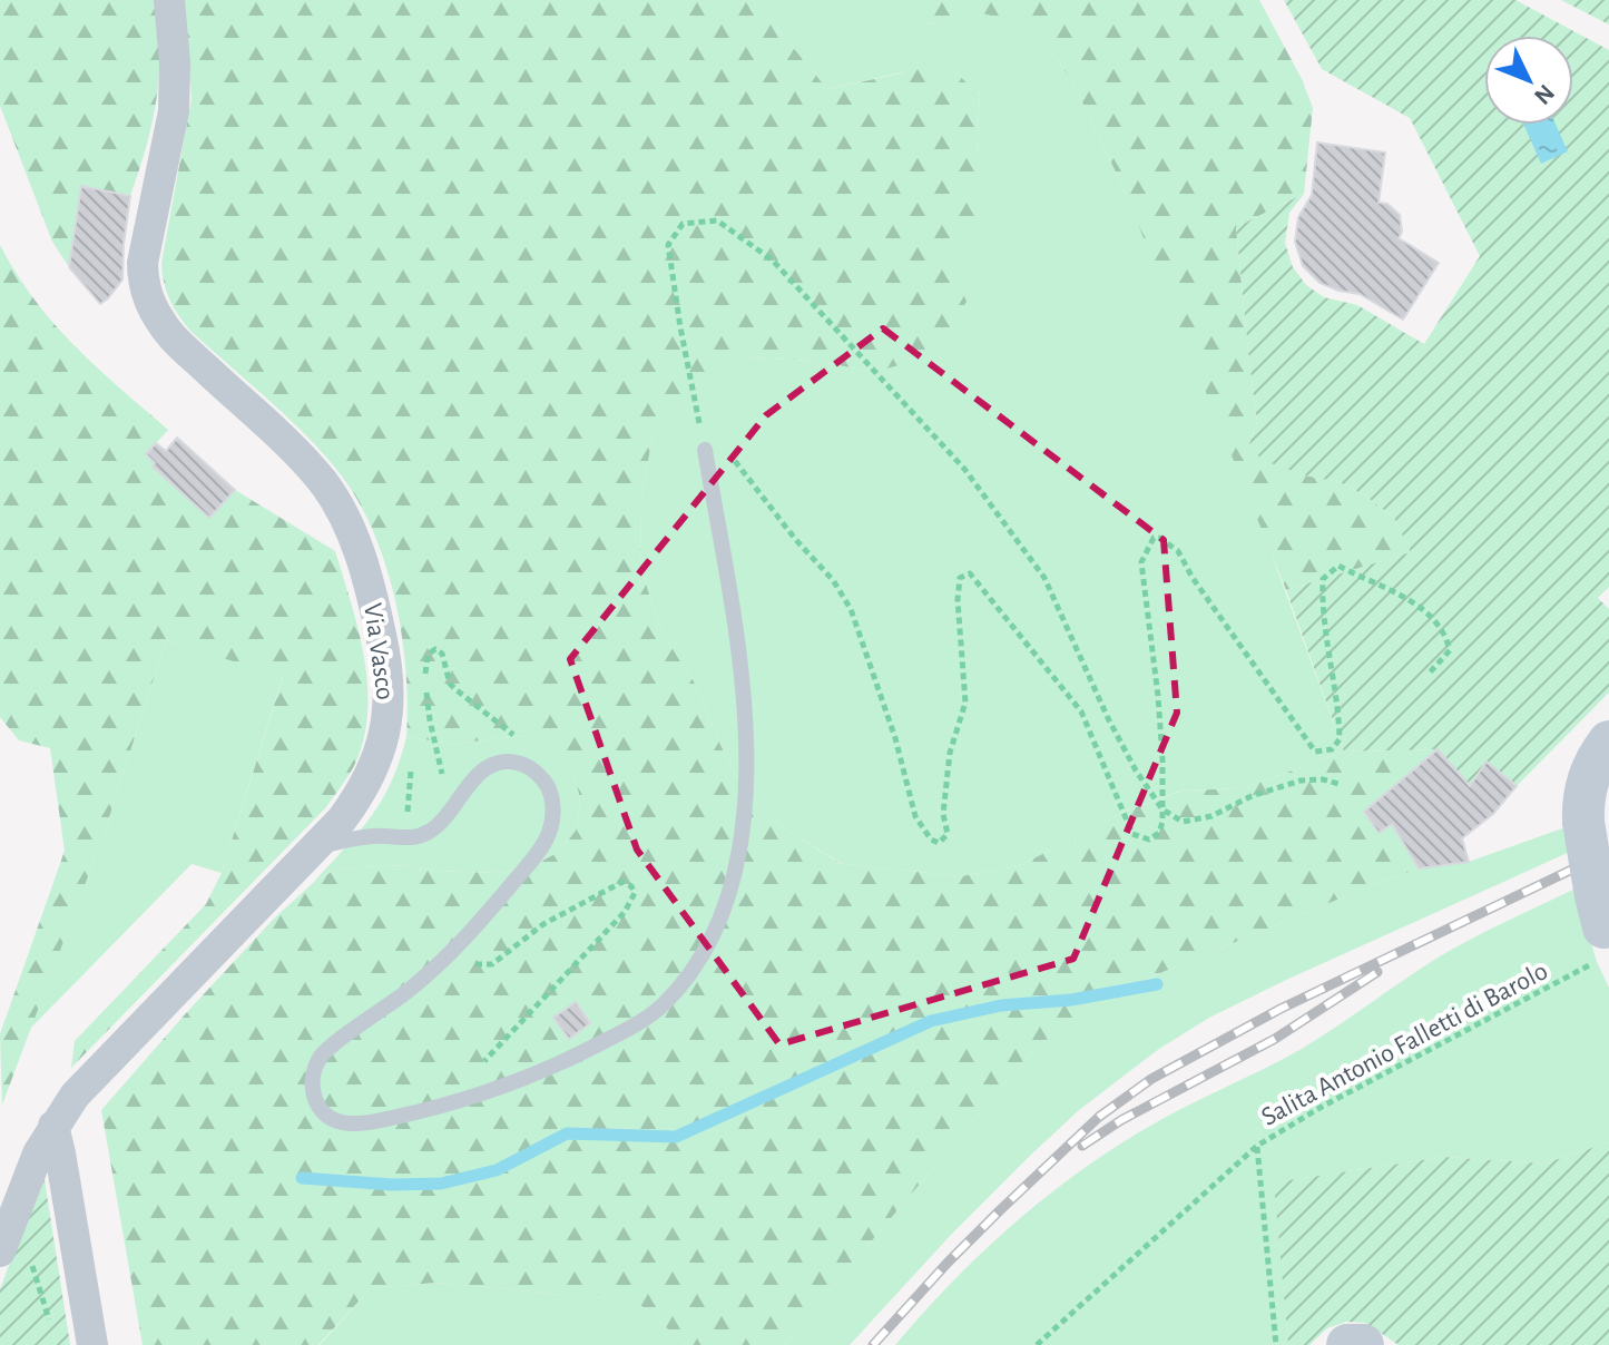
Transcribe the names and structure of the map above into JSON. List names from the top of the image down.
{
  "streets": {
    "street": ["Via Vasco"],
    "path": ["Salita Antonio Falletti di Barolo"]
  },
  "north": "bottom right"
}
